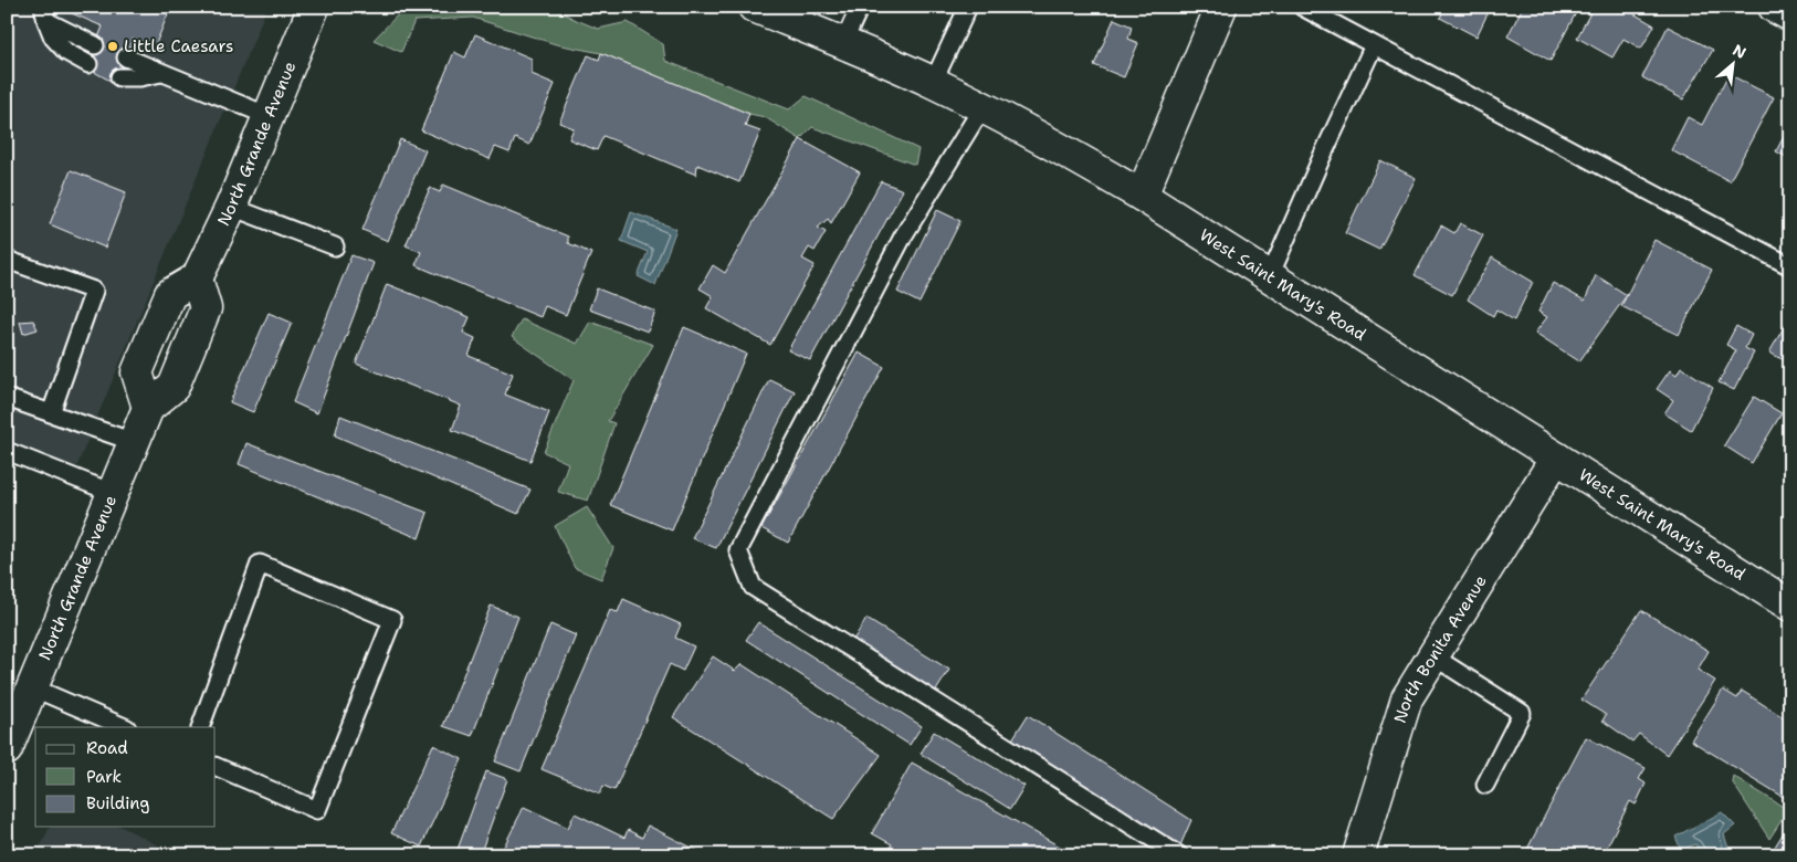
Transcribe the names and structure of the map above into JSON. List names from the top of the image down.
{
  "streets": {
    "main road": ["North Grande Avenue", "West Saint Mary's Road", "North Bonita Avenue"]
  },
  "crossings": [
    ["West Saint Mary's Road", "North Bonita Avenue"]
  ],
  "places": ["Little Caesars"],
  "legend": ["Road", "Park", "Building"],
  "north": "top right"
}
